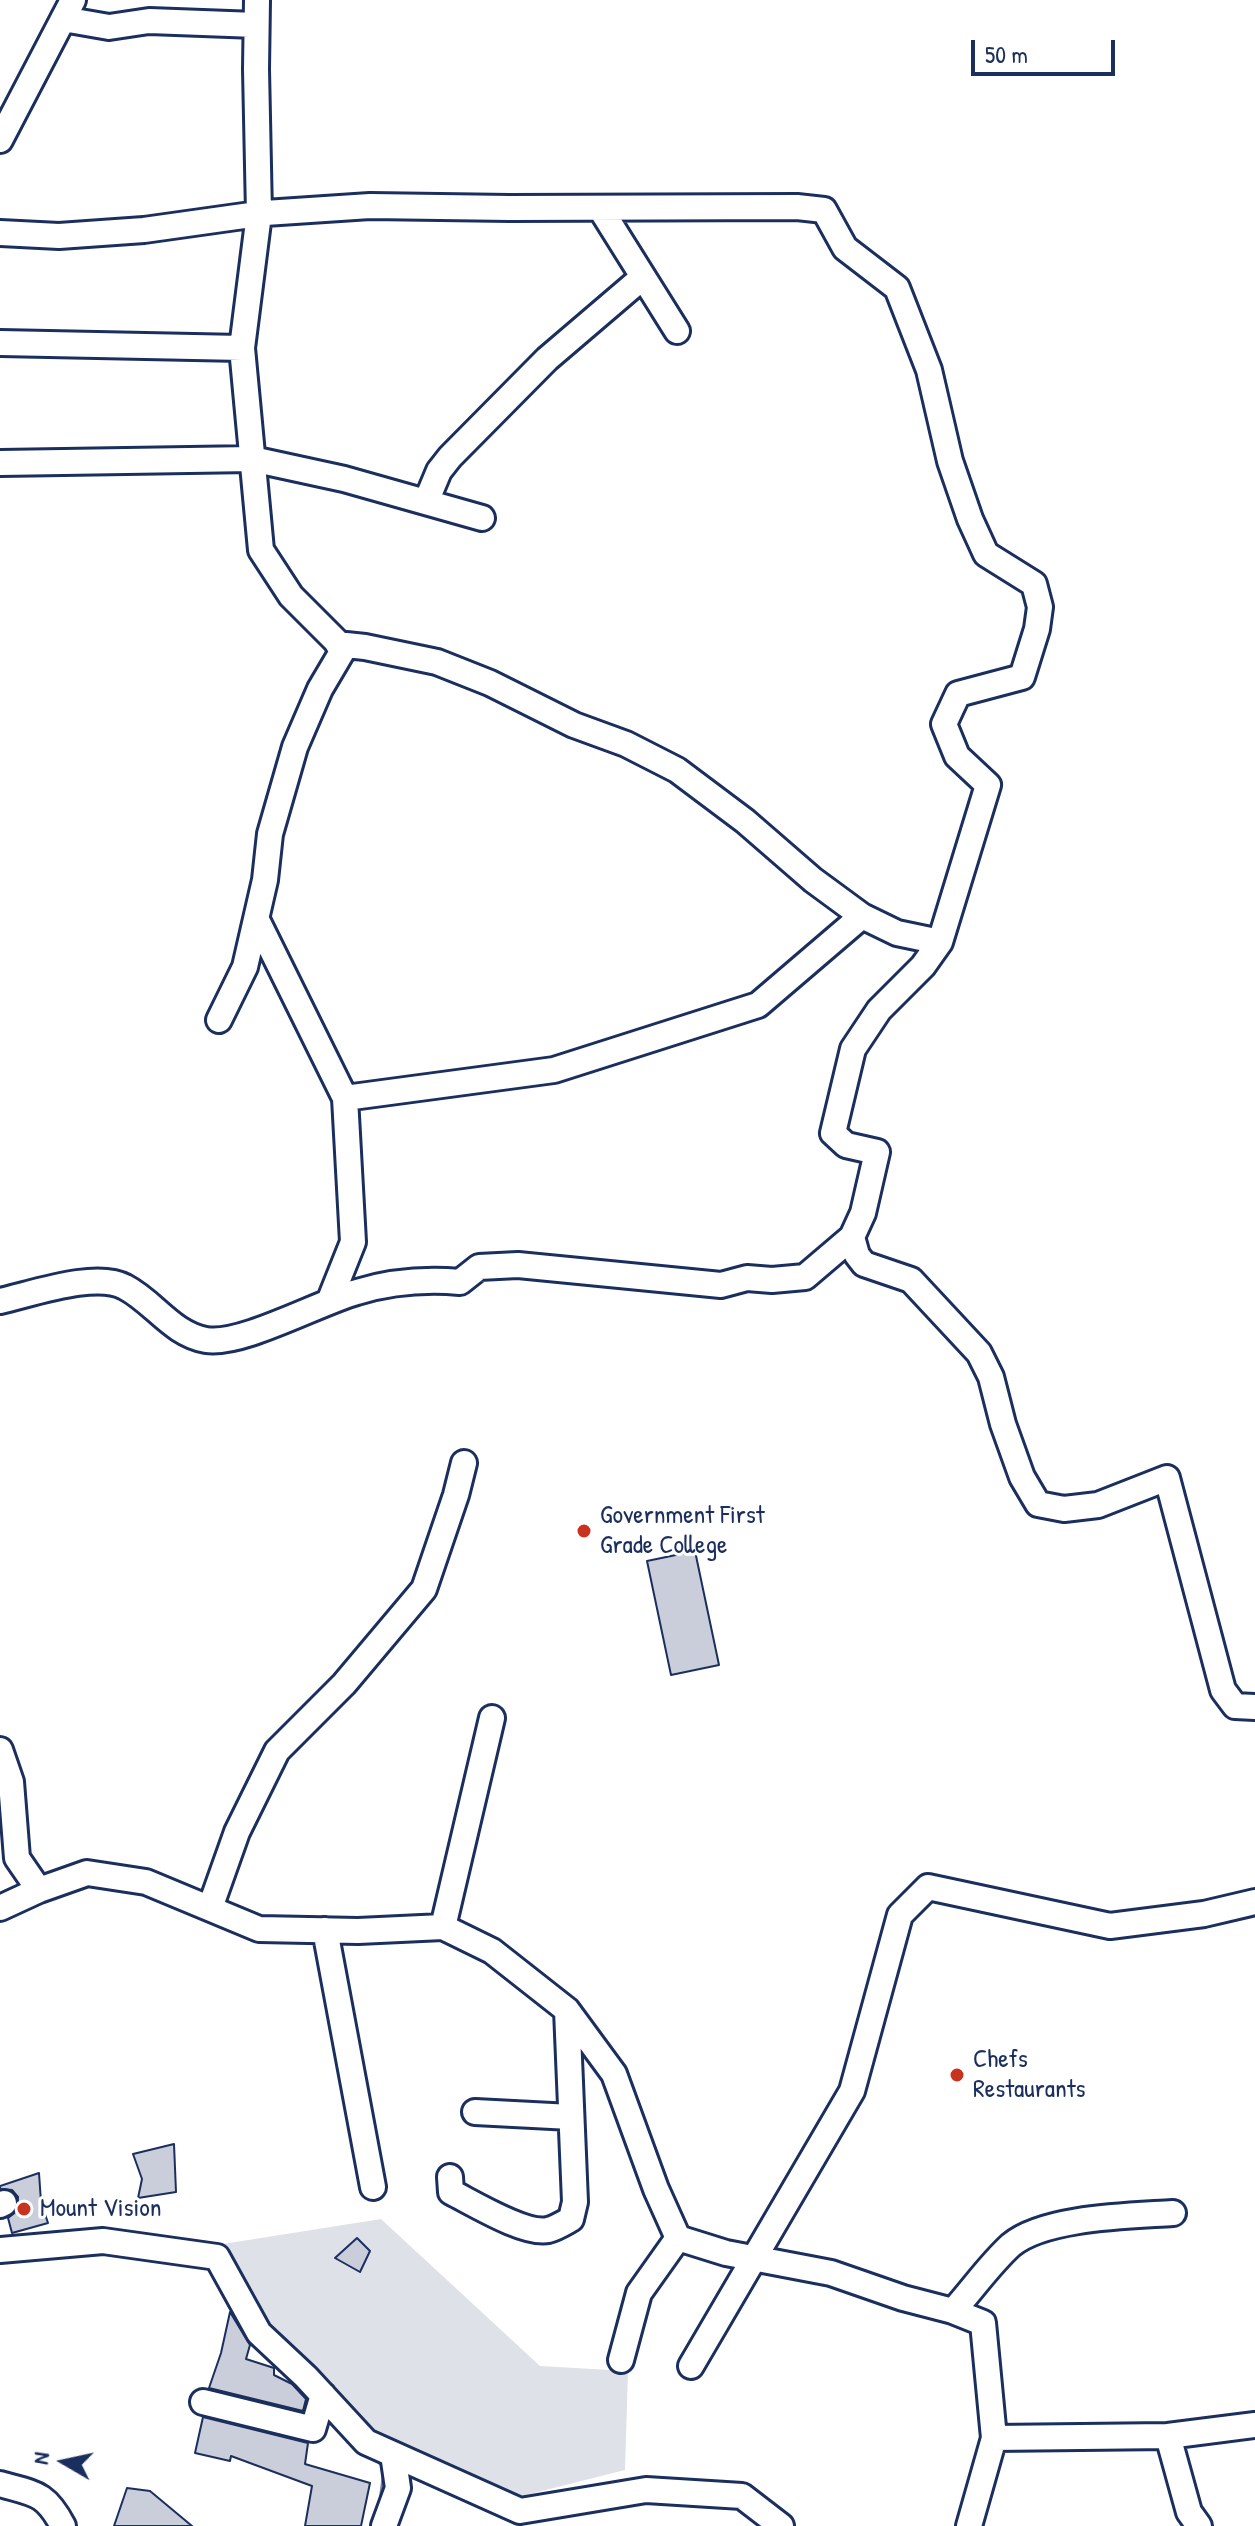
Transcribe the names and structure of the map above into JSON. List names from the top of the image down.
{
  "places": ["Government First Grade College", "Chefs Restaurants", "Mount Vision"],
  "scale_bar": "50 m",
  "north": "left"
}
